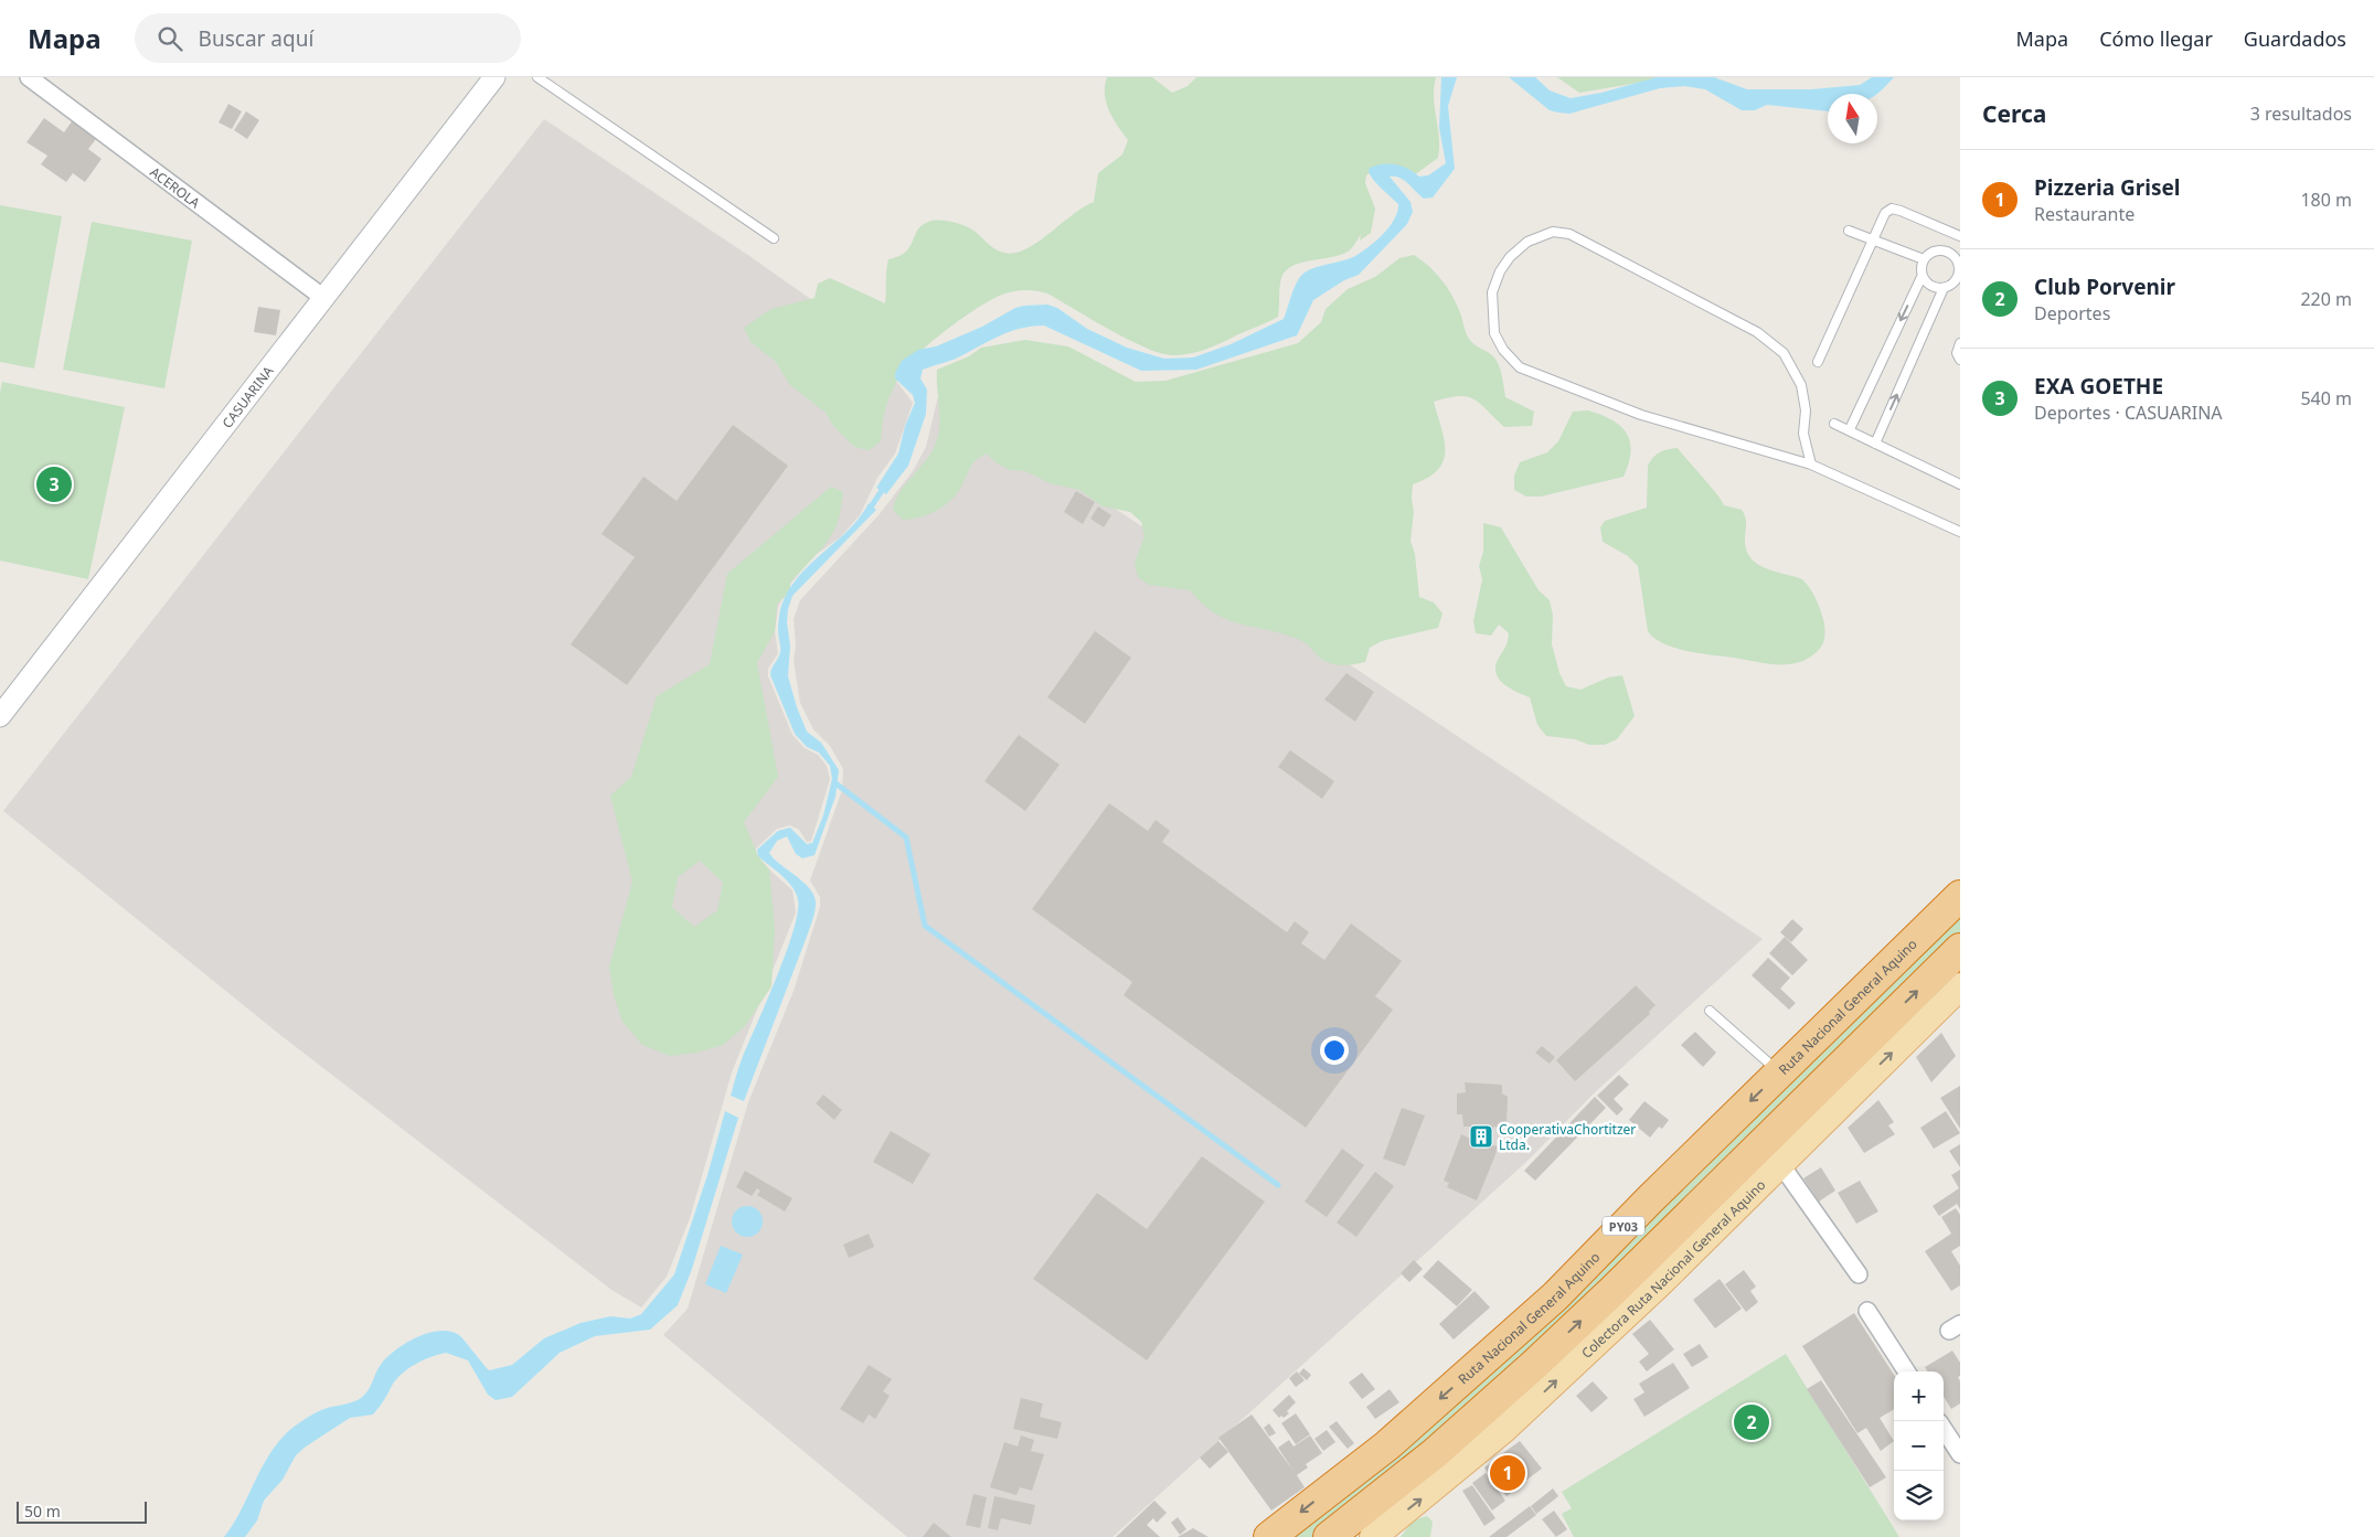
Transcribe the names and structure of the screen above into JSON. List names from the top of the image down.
{
  "streets": {
    "highway": ["Ruta Nacional General Aquino", "PY03"],
    "main road": ["Colectora Ruta Nacional General Aquino"],
    "street": ["ACEROLA", "CASUARINA"]
  },
  "crossings": [
    ["ACEROLA", "CASUARINA"]
  ],
  "places": {
    "building": ["CooperativaChortitzer Ltda."]
  },
  "scale_bar": "50 m",
  "north": "top",
  "page": {
    "header": "Mapa",
    "search": "Buscar aquí",
    "nav": ["Mapa", "Cómo llegar", "Guardados"],
    "heading": ["Cerca", "3 resultados"],
    "list": [
      {
        "mark": "1",
        "name": "Pizzeria Grisel",
        "note": "Restaurante",
        "value": "180 m"
      },
      {
        "mark": "2",
        "name": "Club Porvenir",
        "note": "Deportes",
        "value": "220 m"
      },
      {
        "mark": "3",
        "name": "EXA GOETHE",
        "note": "Deportes · CASUARINA",
        "value": "540 m"
      }
    ],
    "pins": ["3", "2", "1"],
    "map_buttons": ["+", "−"],
    "scale": "50 m"
  }
}
